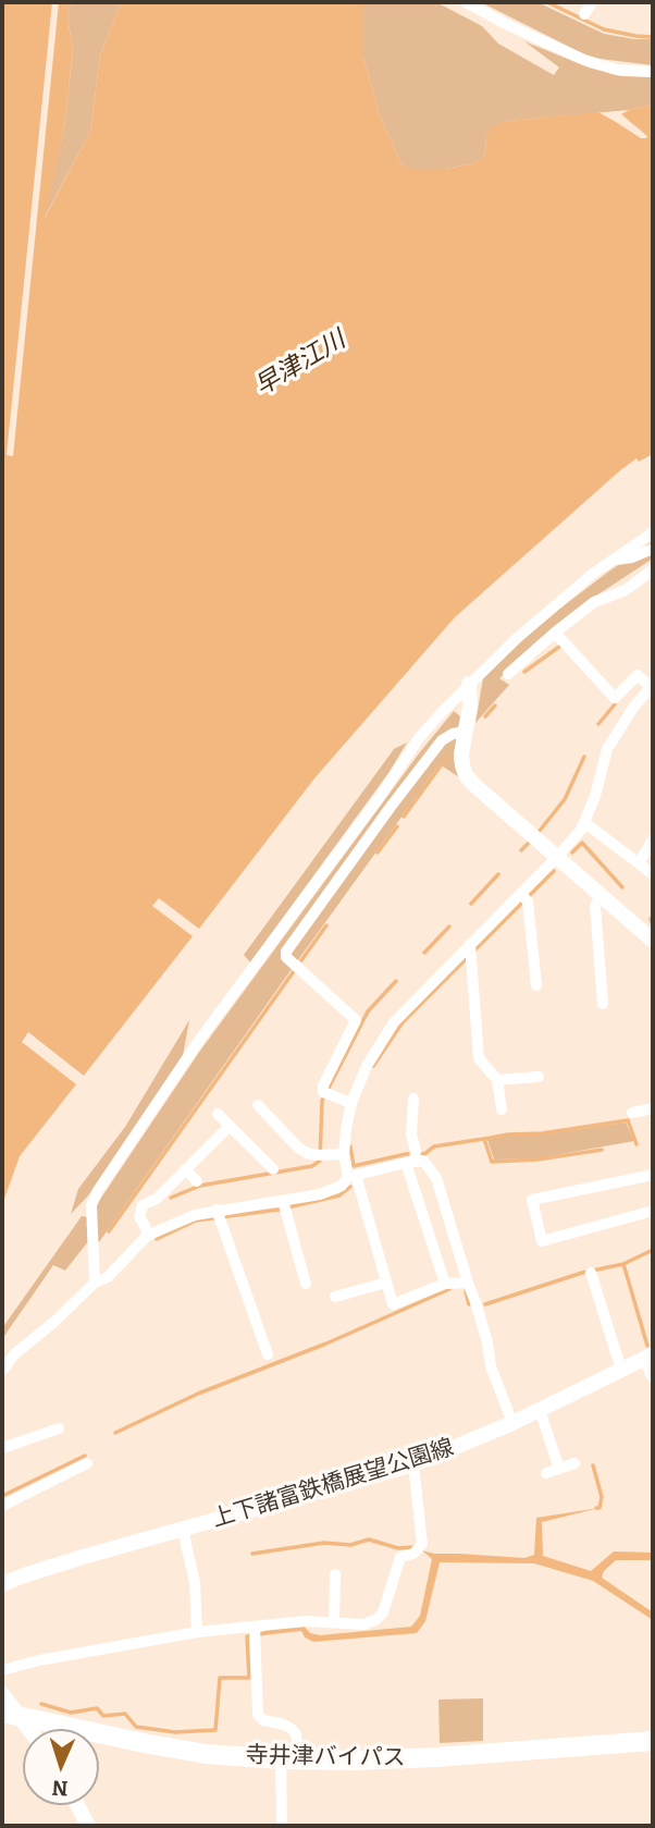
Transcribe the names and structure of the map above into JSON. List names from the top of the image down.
{
  "streets": {
    "highway": ["寺井津バイパス"],
    "street": ["上下諸富鉄橋展望公園線"]
  },
  "water": ["早津江川"],
  "north": "bottom"
}
